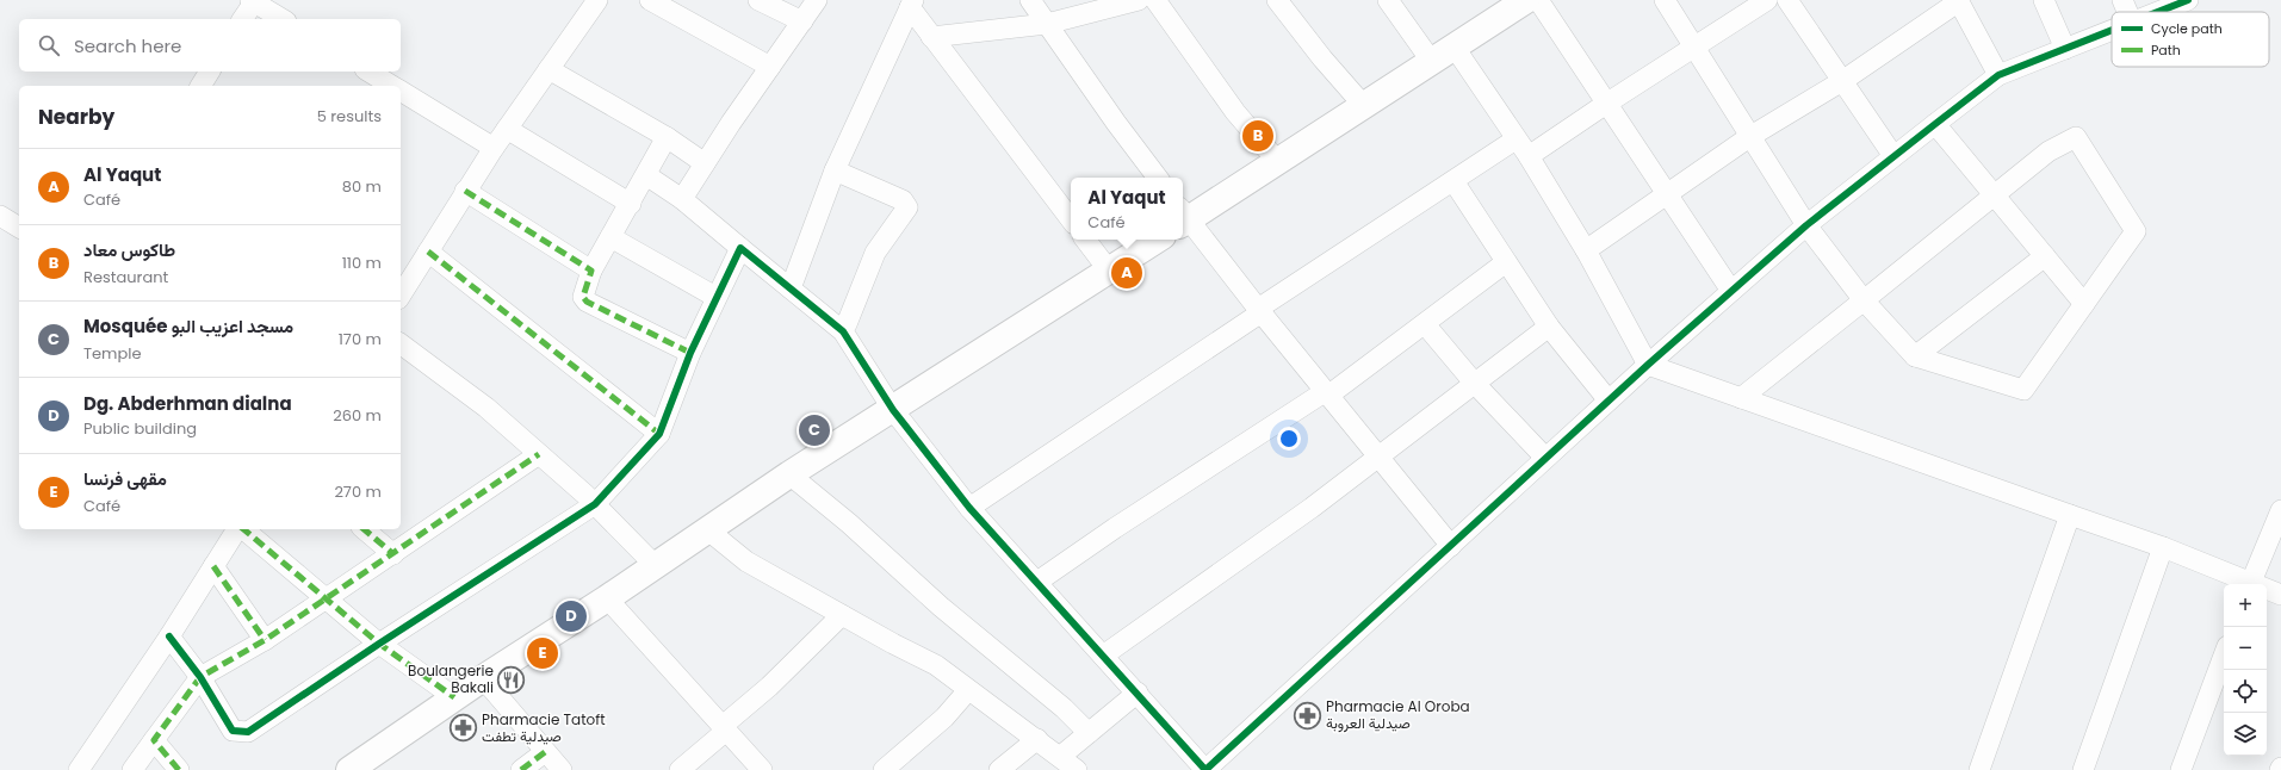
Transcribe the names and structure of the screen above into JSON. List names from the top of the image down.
{
  "places": {
    "restaurant": ["Boulangerie Bakali"],
    "pharmacy": ["Pharmacie Al Oroba صيدلية العروبة", "Pharmacie Tatoft صيدلية تطفت"]
  },
  "legend": ["Cycle path", "Path"],
  "page": {
    "search": "Search here",
    "heading": ["Nearby", "5 results"],
    "pins": [
      "B",
      "A",
      "C",
      "D",
      "E"
    ],
    "list": [
      {
        "mark": "A",
        "name": "Al Yaqut",
        "note": "Café",
        "value": "80 m"
      },
      {
        "mark": "B",
        "name": "طاكوس معاد",
        "note": "Restaurant",
        "value": "110 m"
      },
      {
        "mark": "C",
        "name": "Mosquée مسجد اعزيب البو",
        "note": "Temple",
        "value": "170 m"
      },
      {
        "mark": "D",
        "name": "Dg. Abderhman dialna",
        "note": "Public building",
        "value": "260 m"
      },
      {
        "mark": "E",
        "name": "مقهى فرنسا",
        "note": "Café",
        "value": "270 m"
      }
    ],
    "popup": ["Al Yaqut", "Café"],
    "map_buttons": ["+", "−"]
  }
}
